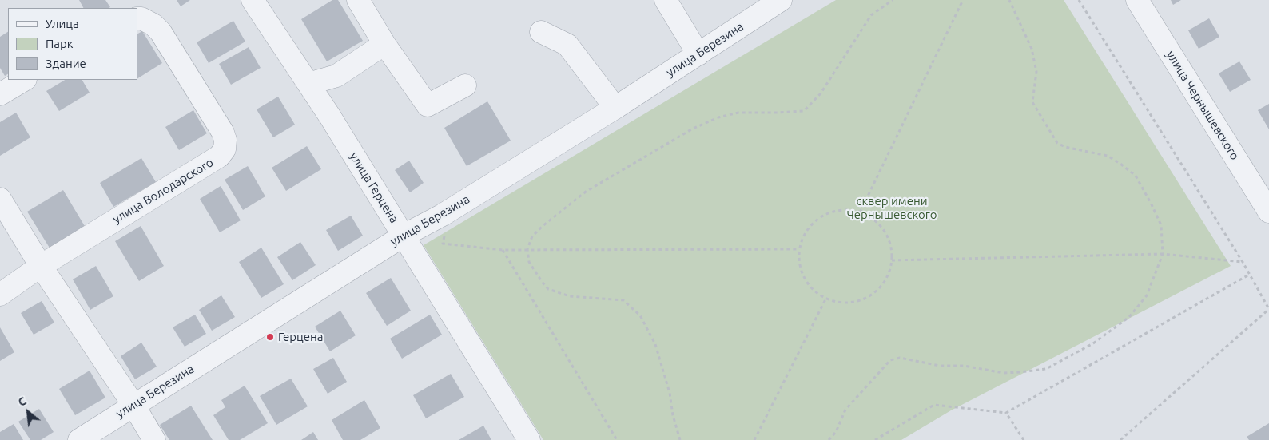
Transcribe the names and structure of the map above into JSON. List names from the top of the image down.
{
  "streets": {
    "street": [
      "улица Березина",
      "улица Чернышевского",
      "улица Герцена",
      "улица Володарского"
    ]
  },
  "crossings": [
    ["улица Березина", "улица Герцена"]
  ],
  "parks": ["сквер имени Чернышевского"],
  "places": ["Герцена"],
  "legend": ["Улица", "Парк", "Здание"],
  "north": "top left"
}
